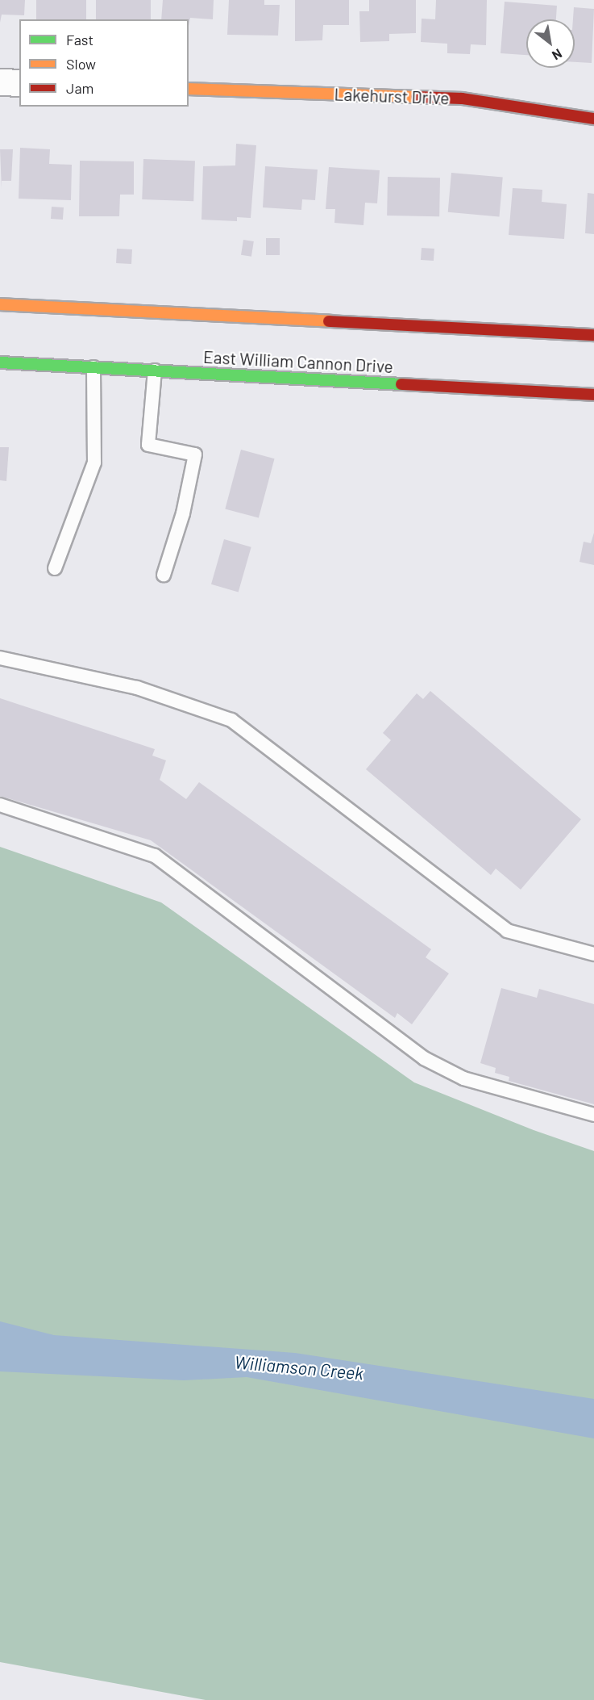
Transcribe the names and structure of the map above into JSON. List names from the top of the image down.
{
  "streets": {
    "main road": ["Lakehurst Drive", "East William Cannon Drive"]
  },
  "water": ["Williamson Creek"],
  "legend": ["Fast", "Slow", "Jam"],
  "north": "bottom right"
}
